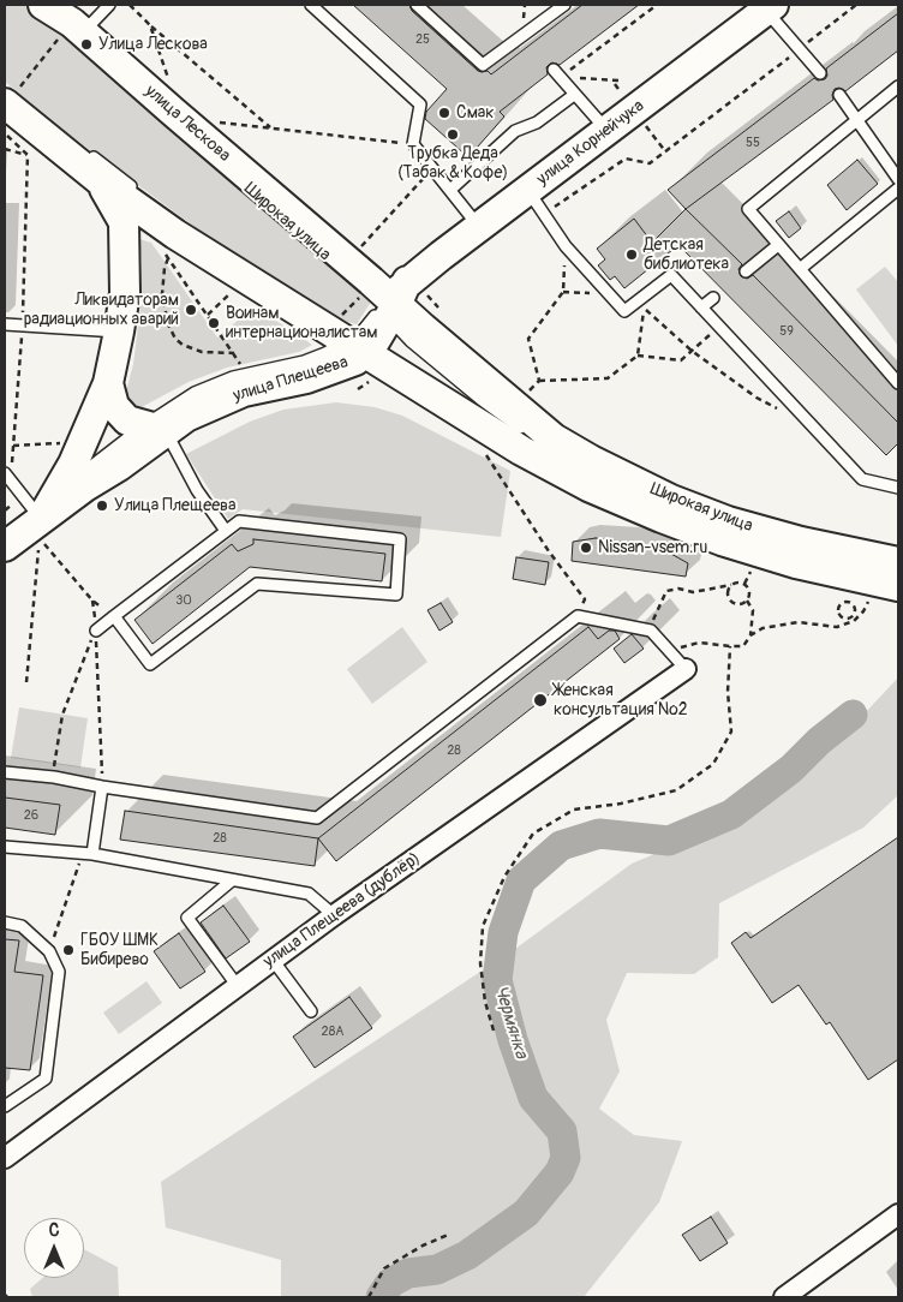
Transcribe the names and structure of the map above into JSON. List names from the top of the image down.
{
  "streets": {
    "main road": [
      "улица Лескова",
      "улица Корнейчука",
      "Широкая улица",
      "улица Плещеева"
    ],
    "street": ["улица Плещеева (дублёр)"]
  },
  "crossings": [
    ["улица Лескова", "улица Корнейчука"],
    ["улица Лескова", "Широкая улица"],
    ["улица Корнейчука", "Широкая улица"]
  ],
  "water": ["Чермянка"],
  "places": [
    "Улица Лескова",
    "Смак",
    "Трубка Деда (Табак & Кофе)",
    "Детская библиотека",
    "Ликвидаторам радиационных аварий",
    "Воинам интернационалистам",
    "Улица Плещеева",
    "Nissan-vsem.ru",
    "Женская консультация №2",
    "ГБОУ ШМК Бибирево"
  ],
  "house_numbers": [
    "25",
    "55",
    "59",
    "30",
    "28",
    "26",
    "28",
    "28А"
  ],
  "north": "top"
}
